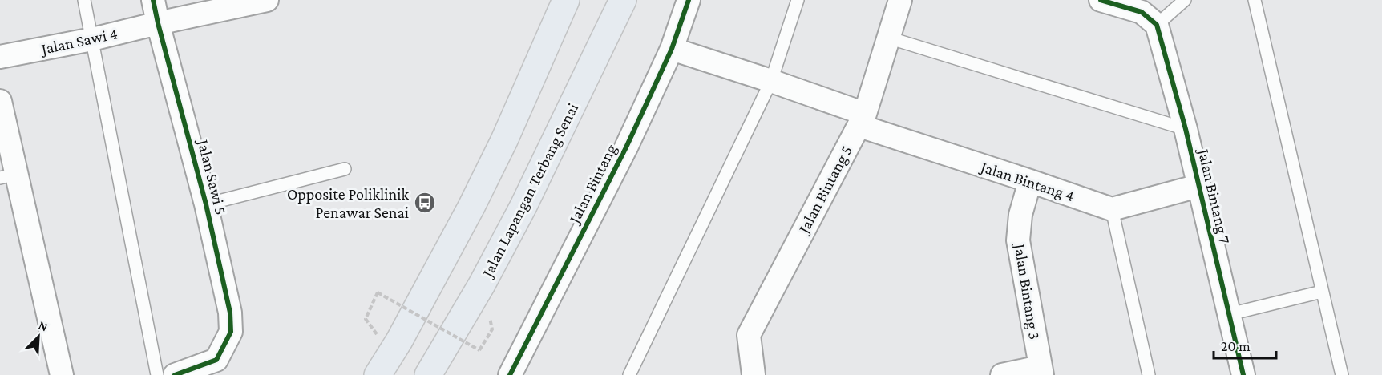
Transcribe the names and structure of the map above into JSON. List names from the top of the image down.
{
  "streets": {
    "highway": ["Jalan Lapangan Terbang Senai"],
    "street": [
      "Jalan Sawi 4",
      "Jalan Sawi 5",
      "Jalan Bintang 4",
      "Jalan Bintang",
      "Jalan Bintang 5",
      "Jalan Bintang 7",
      "Jalan Bintang 3"
    ]
  },
  "crossings": [
    ["Jalan Sawi 4", "Jalan Sawi 5"],
    ["Jalan Bintang 4", "Jalan Bintang"],
    ["Jalan Bintang 4", "Jalan Bintang 5"],
    ["Jalan Bintang 4", "Jalan Bintang 3"]
  ],
  "places": {
    "bus stop": ["Opposite Poliklinik Penawar Senai"]
  },
  "scale_bar": "20 m",
  "north": "top right"
}
